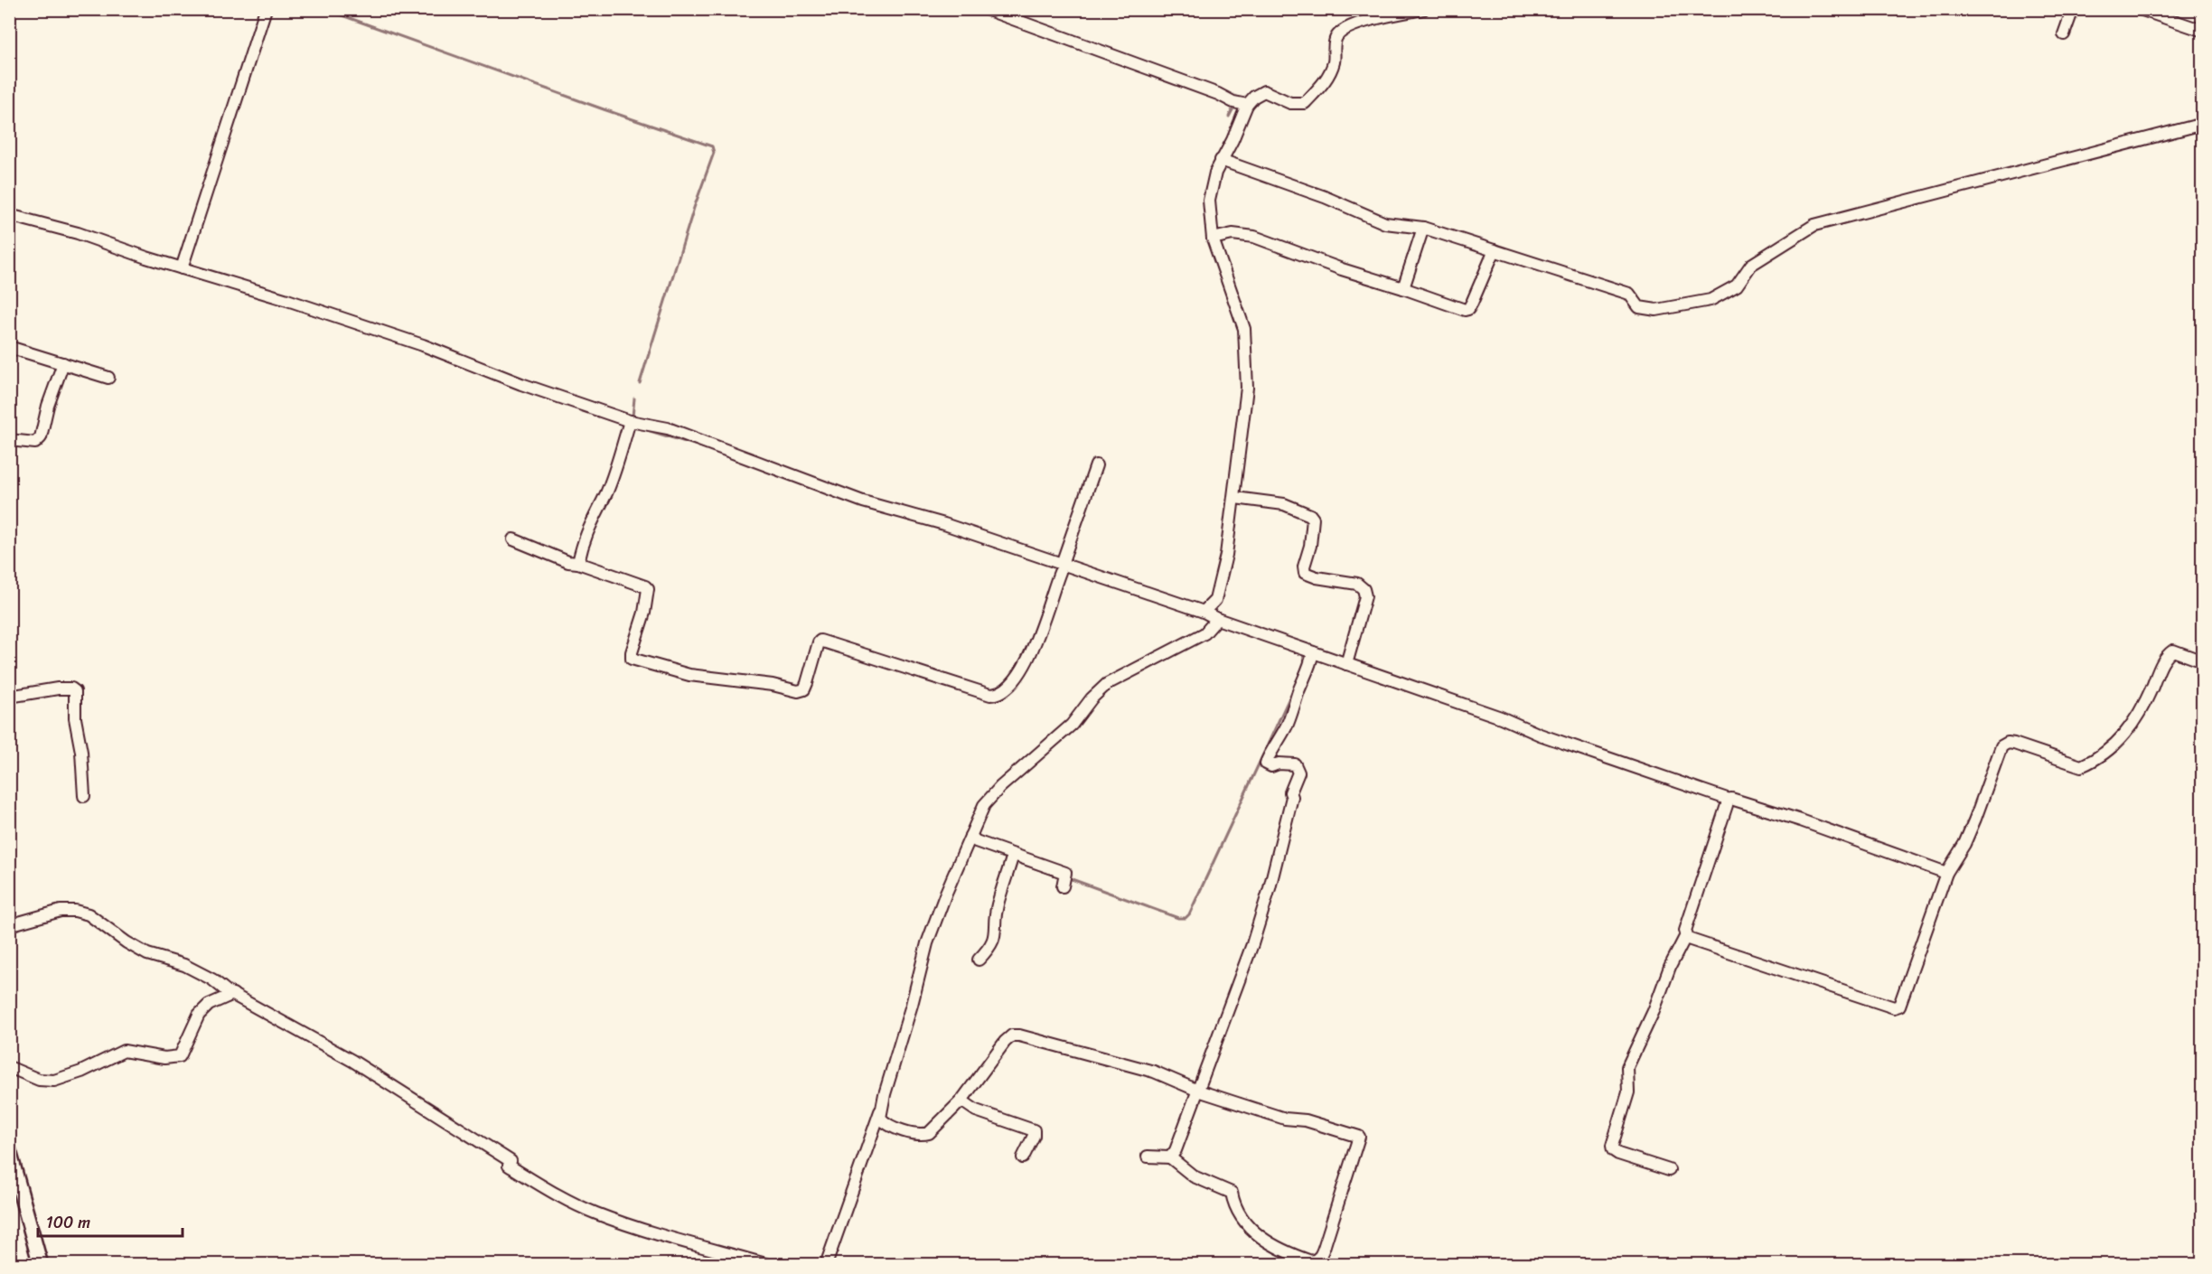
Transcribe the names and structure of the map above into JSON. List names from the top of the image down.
{
  "scale_bar": "100 m"
}
